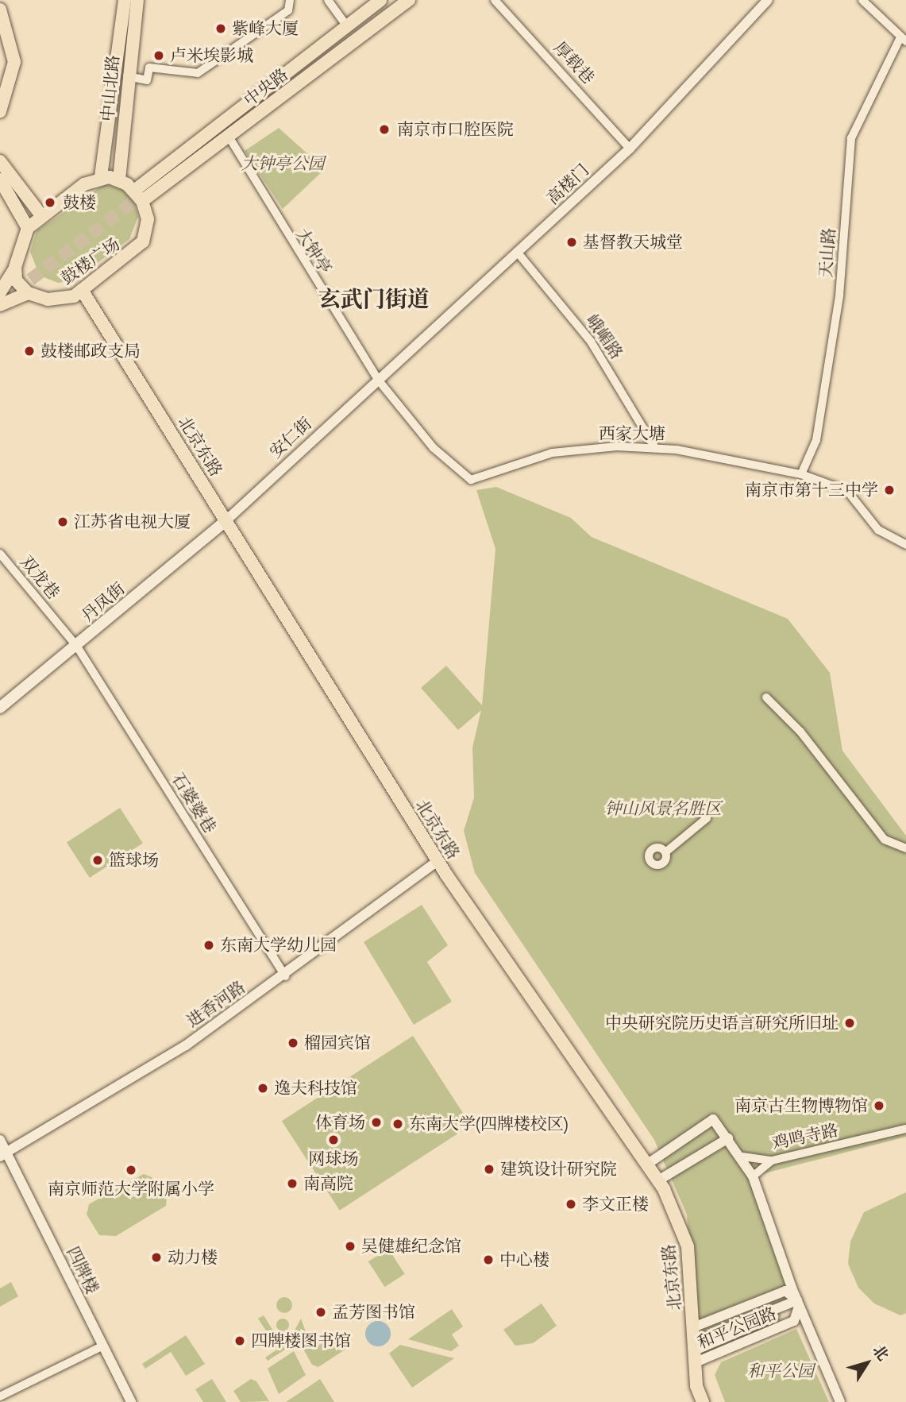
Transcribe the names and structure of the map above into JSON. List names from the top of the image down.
{
  "streets": {
    "main road": [
      "中央路",
      "中山北路",
      "鼓楼广场",
      "北京东路",
      "丹凤街"
    ],
    "street": [
      "厚载巷",
      "高楼门",
      "大钟亭",
      "天山路",
      "峨嵋路",
      "西家大塘",
      "安仁街",
      "双龙巷",
      "石婆婆巷",
      "进香河路",
      "鸡鸣寺路",
      "四牌楼",
      "和平公园路"
    ]
  },
  "crossings": [
    ["厚载巷", "高楼门"],
    ["中央路", "中山北路"],
    ["中央路", "大钟亭"],
    ["中央路", "鼓楼广场"],
    ["中央路", "北京东路"],
    ["中山北路", "鼓楼广场"],
    ["中山北路", "北京东路"],
    ["高楼门", "大钟亭"],
    ["高楼门", "峨嵋路"],
    ["高楼门", "西家大塘"],
    ["高楼门", "安仁街"],
    ["大钟亭", "西家大塘"],
    ["大钟亭", "安仁街"],
    ["天山路", "西家大塘"],
    ["鼓楼广场", "北京东路"],
    ["峨嵋路", "西家大塘"],
    ["西家大塘", "安仁街"],
    ["安仁街", "北京东路"],
    ["安仁街", "丹凤街"],
    ["北京东路", "丹凤街"],
    ["北京东路", "进香河路"],
    ["北京东路", "和平公园路"],
    ["双龙巷", "丹凤街"],
    ["双龙巷", "石婆婆巷"],
    ["丹凤街", "石婆婆巷"],
    ["石婆婆巷", "进香河路"],
    ["进香河路", "四牌楼"]
  ],
  "districts": ["玄武门街道"],
  "parks": ["大钟亭公园", "钟山风景名胜区", "和平公园"],
  "places": [
    "紫峰大厦",
    "卢米埃影城",
    "南京市口腔医院",
    "鼓楼",
    "基督教天城堂",
    "鼓楼邮政支局",
    "南京市第十三中学",
    "江苏省电视大厦",
    "篮球场",
    "东南大学幼儿园",
    "中央研究院历史语言研究所旧址",
    "榴园宾馆",
    "逸夫科技馆",
    "南京古生物博物馆",
    "体育场",
    "东南大学(四牌楼校区)",
    "网球场",
    "建筑设计研究院",
    "南京师范大学附属小学",
    "南高院",
    "李文正楼",
    "吴健雄纪念馆",
    "动力楼",
    "中心楼",
    "孟芳图书馆",
    "四牌楼图书馆"
  ],
  "north": "top right"
}
